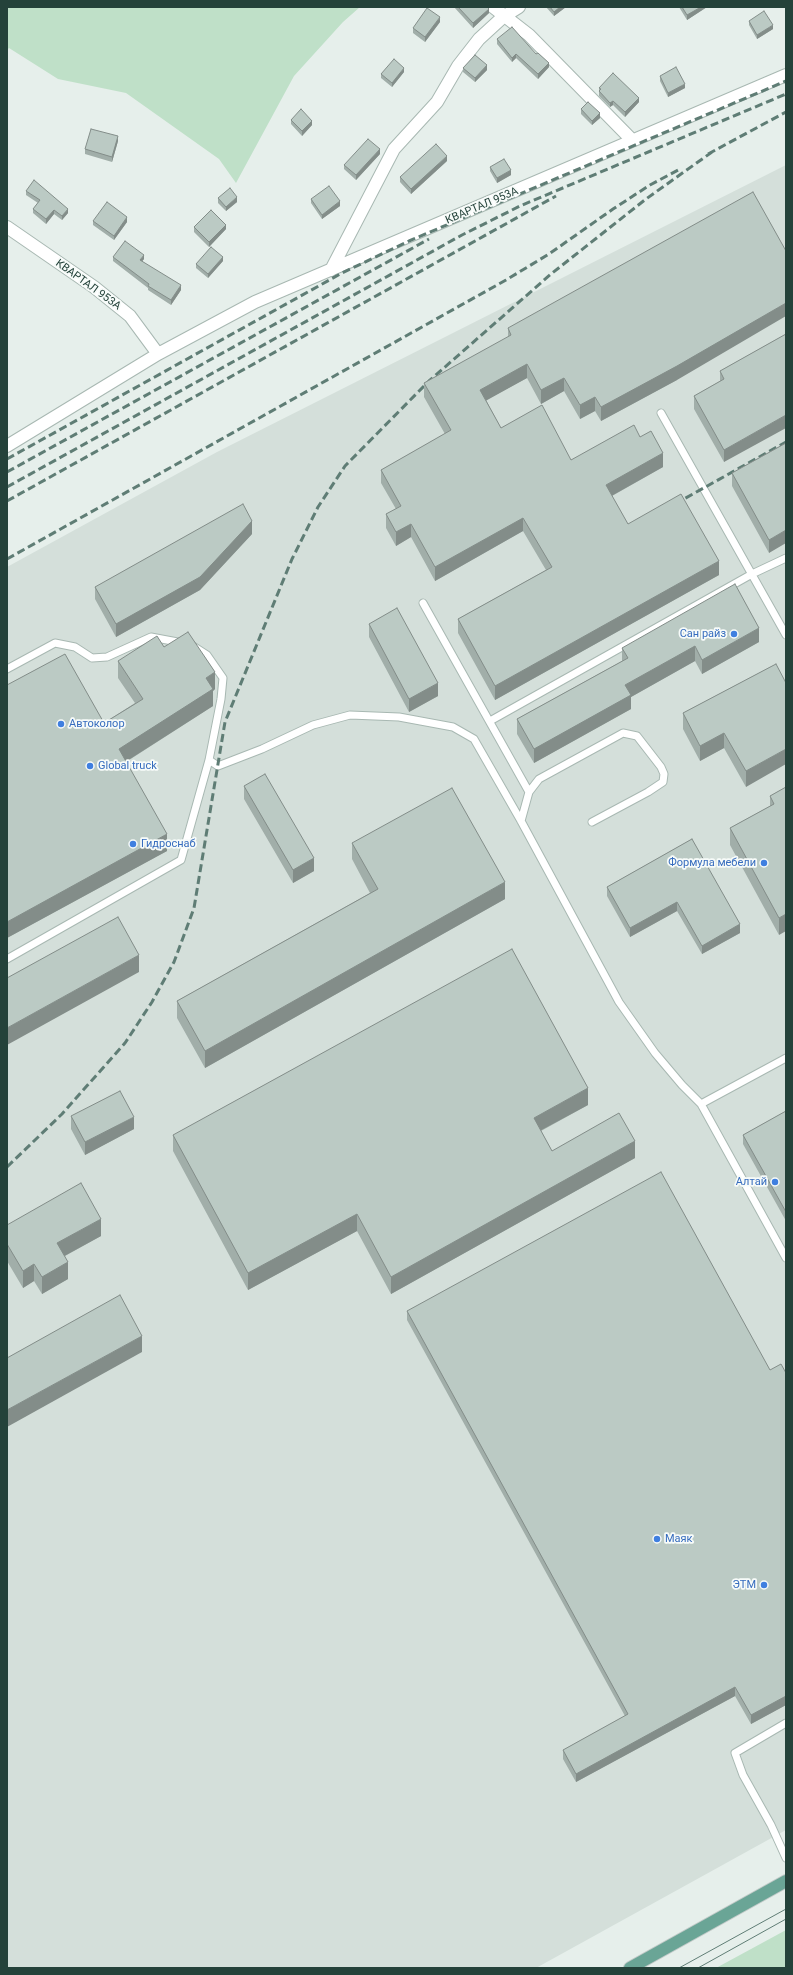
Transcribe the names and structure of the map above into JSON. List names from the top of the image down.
{
  "streets": {
    "street": ["КВАРТАЛ 953А"]
  },
  "places": [
    "Сан райз",
    "Автоколор",
    "Global truck",
    "Гидроснаб",
    "Формула мебели",
    "Алтай",
    "Маяк",
    "ЭТМ"
  ]
}
